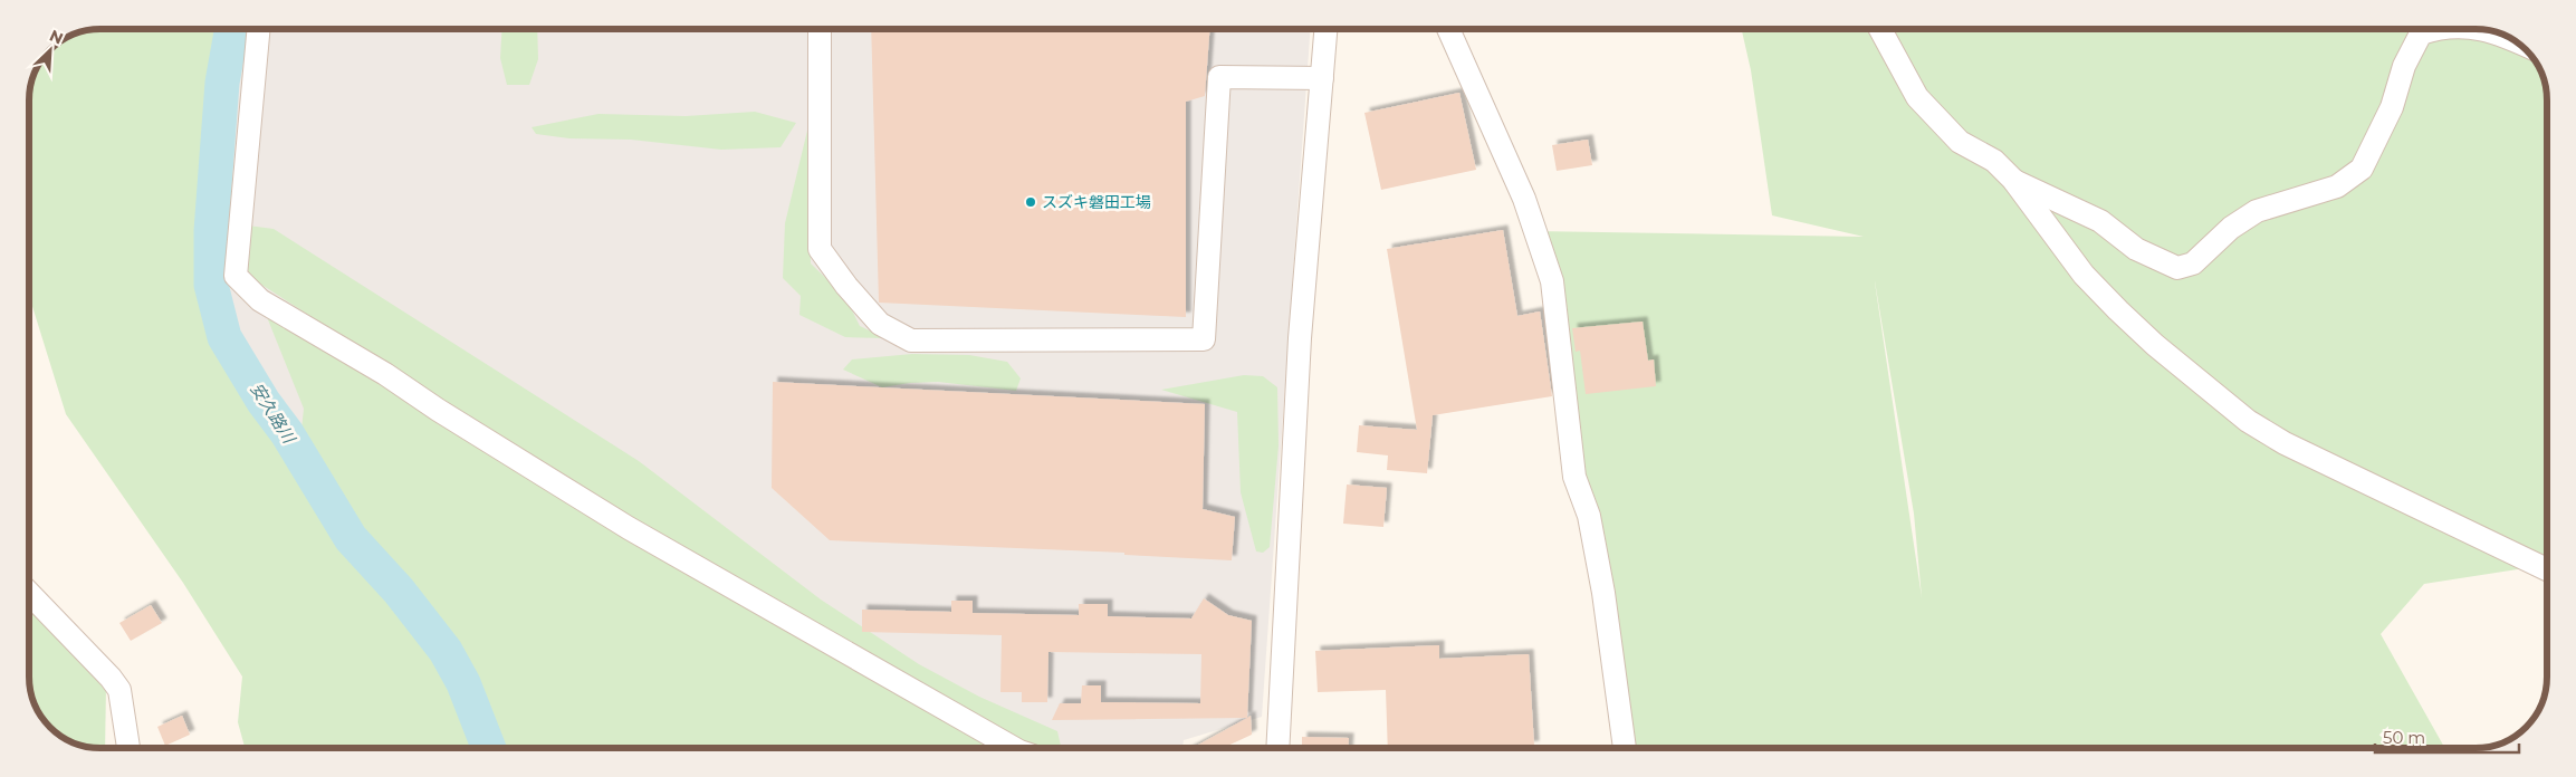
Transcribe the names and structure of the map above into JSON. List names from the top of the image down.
{
  "water": ["安久路川"],
  "places": ["スズキ磐田工場"],
  "scale_bar": "50 m",
  "north": "top right"
}
